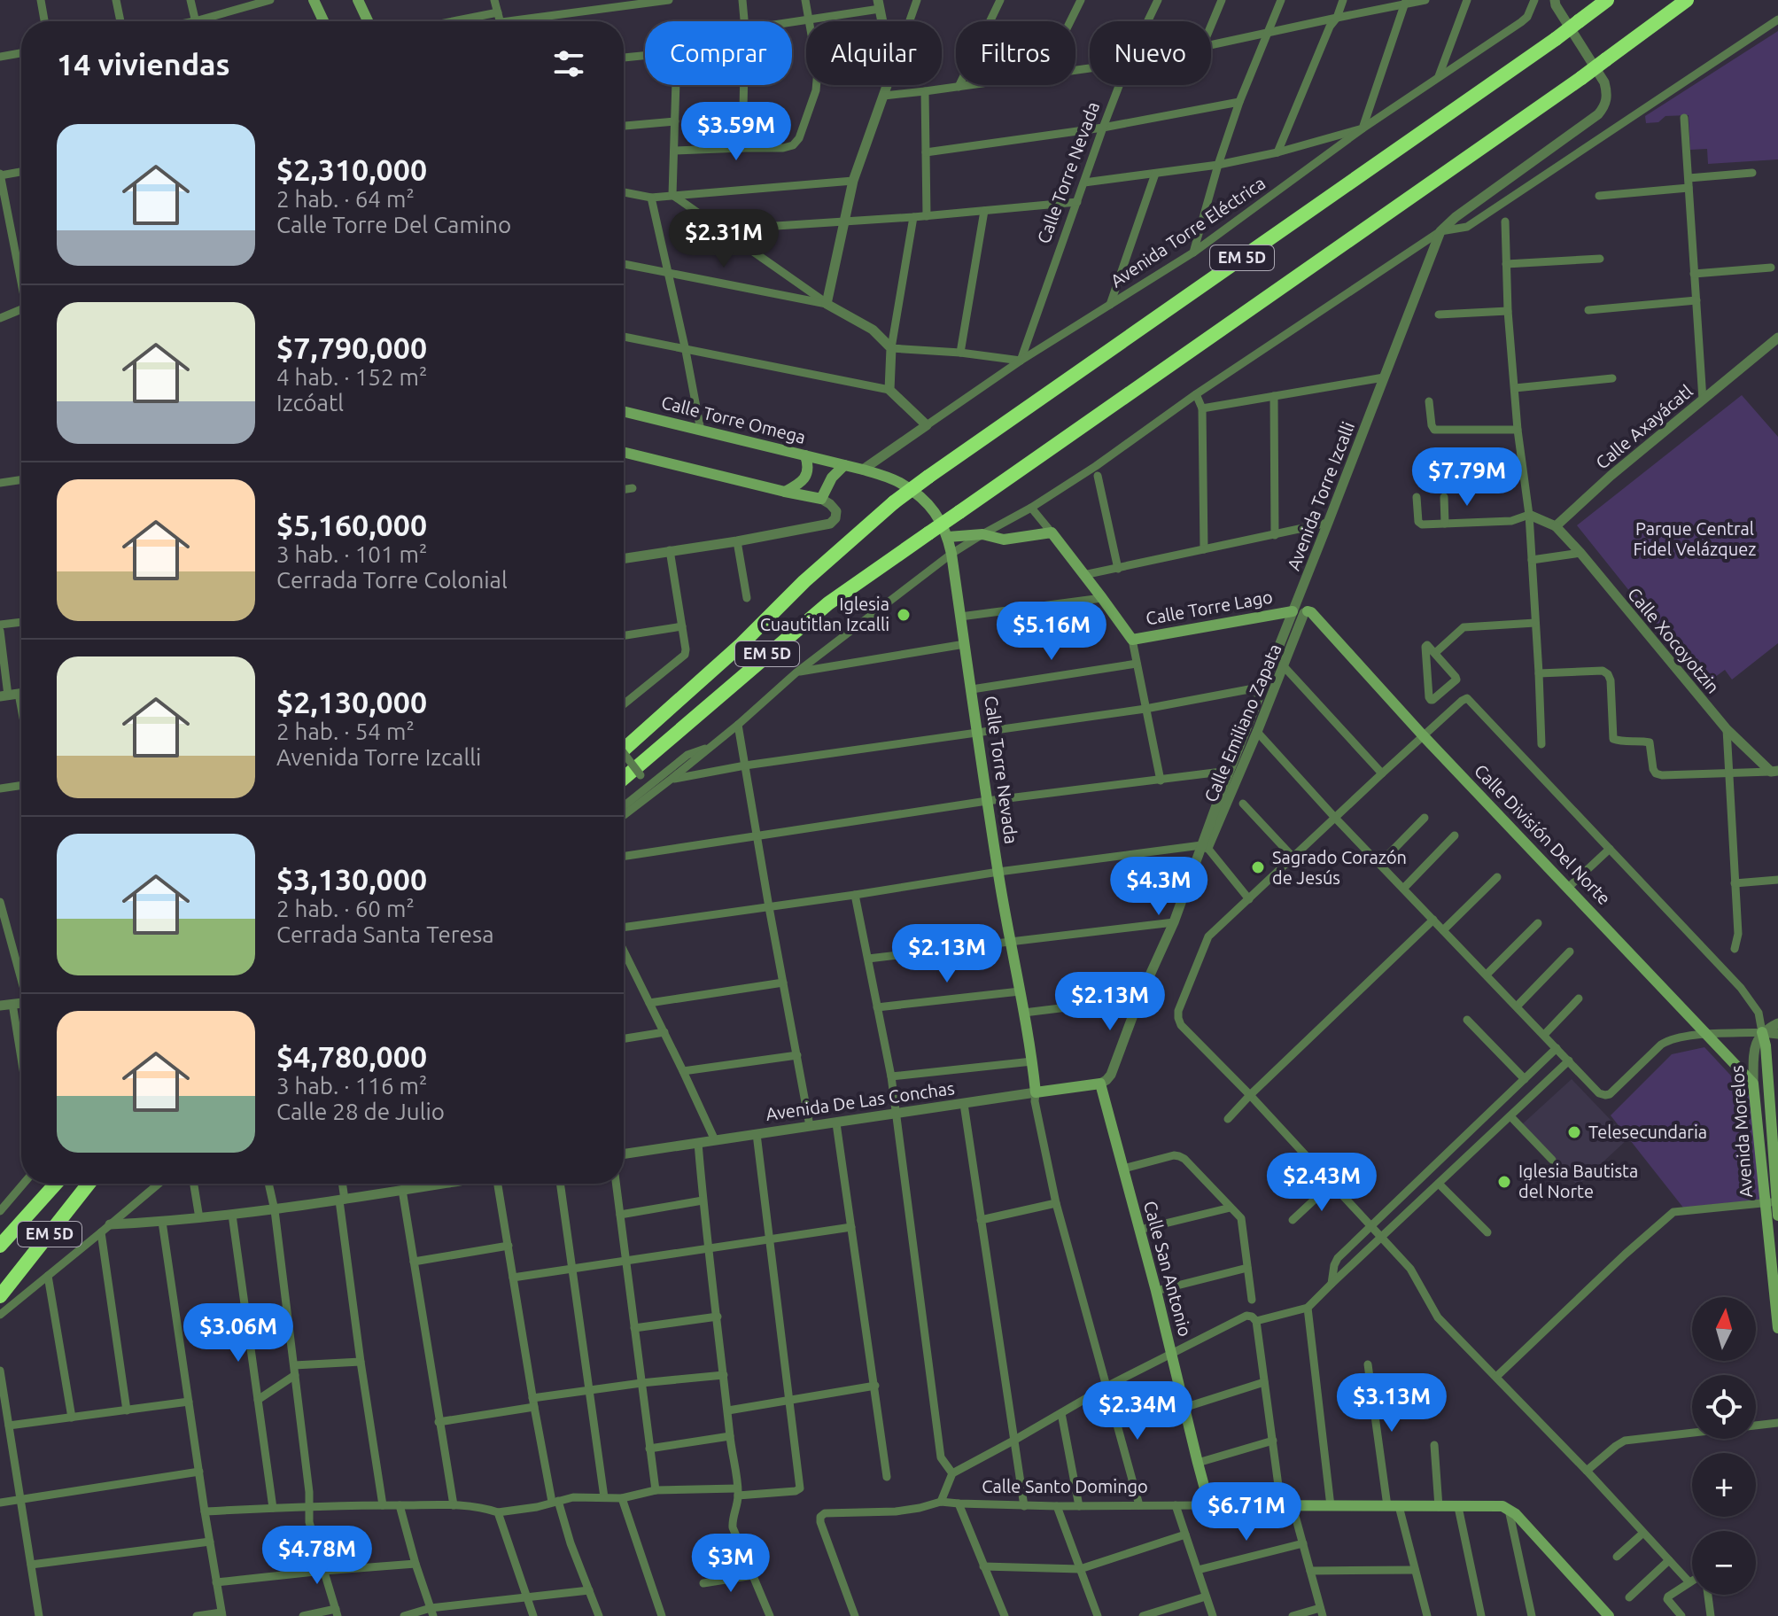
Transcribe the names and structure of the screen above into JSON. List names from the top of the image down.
{
  "streets": {
    "highway": ["EM 5D"],
    "main road": [
      "Calle Torre Nevada",
      "Calle Torre Omega",
      "Calle Torre Lago",
      "Calle División Del Norte",
      "Avenida De Las Conchas",
      "Avenida Morelos",
      "Calle San Antonio",
      "Calle Santo Domingo"
    ],
    "street": [
      "Avenida Torre Eléctrica",
      "Calle Axayácatl",
      "Avenida Torre Izcalli",
      "Calle Xocoyotzin",
      "Calle Emiliano Zapata"
    ]
  },
  "crossings": [
    ["Calle Torre Nevada", "Avenida Torre Eléctrica"],
    ["Calle Torre Nevada", "Calle Torre Omega"],
    ["Calle Torre Nevada", "Avenida De Las Conchas"],
    ["Avenida Torre Eléctrica", "Calle Torre Omega"],
    ["Calle Axayácatl", "Calle Xocoyotzin"],
    ["Avenida Torre Izcalli", "Calle Torre Lago"],
    ["Avenida Torre Izcalli", "Calle Emiliano Zapata"],
    ["Avenida Torre Izcalli", "Avenida De Las Conchas"],
    ["Avenida Torre Izcalli", "Calle San Antonio"],
    ["Calle Emiliano Zapata", "Calle División Del Norte"],
    ["Calle División Del Norte", "Avenida Morelos"],
    ["Avenida De Las Conchas", "Calle San Antonio"],
    ["Calle San Antonio", "Calle Santo Domingo"]
  ],
  "parks": ["Parque Central Fidel Velázquez"],
  "places": [
    "Iglesia Cuautitlan Izcalli",
    "Sagrado Corazón de Jesús",
    "Telesecundaria",
    "Iglesia Bautista del Norte"
  ],
  "north": "top",
  "page": {
    "chip": [
      "Comprar",
      "Alquilar",
      "Filtros",
      "Nuevo"
    ],
    "heading": "14 viviendas",
    "price": [
      "$3.59M",
      "$2.31M",
      "$7.79M",
      "$5.16M",
      "$4.3M",
      "$2.13M",
      "$2.13M",
      "$2.43M",
      "$3.06M",
      "$3.13M",
      "$2.34M",
      "$6.71M",
      "$4.78M",
      "$3M"
    ],
    "list": [
      {
        "name": "$2,310,000",
        "note": "2 hab. · 64 m² · Calle Torre Del Camino"
      },
      {
        "name": "$7,790,000",
        "note": "4 hab. · 152 m² · Izcóatl"
      },
      {
        "name": "$5,160,000",
        "note": "3 hab. · 101 m² · Cerrada Torre Colonial"
      },
      {
        "name": "$2,130,000",
        "note": "2 hab. · 54 m² · Avenida Torre Izcalli"
      },
      {
        "name": "$3,130,000",
        "note": "2 hab. · 60 m² · Cerrada Santa Teresa"
      },
      {
        "name": "$4,780,000",
        "note": "3 hab. · 116 m² · Calle 28 de Julio"
      }
    ],
    "map_buttons": ["+", "−"]
  }
}
